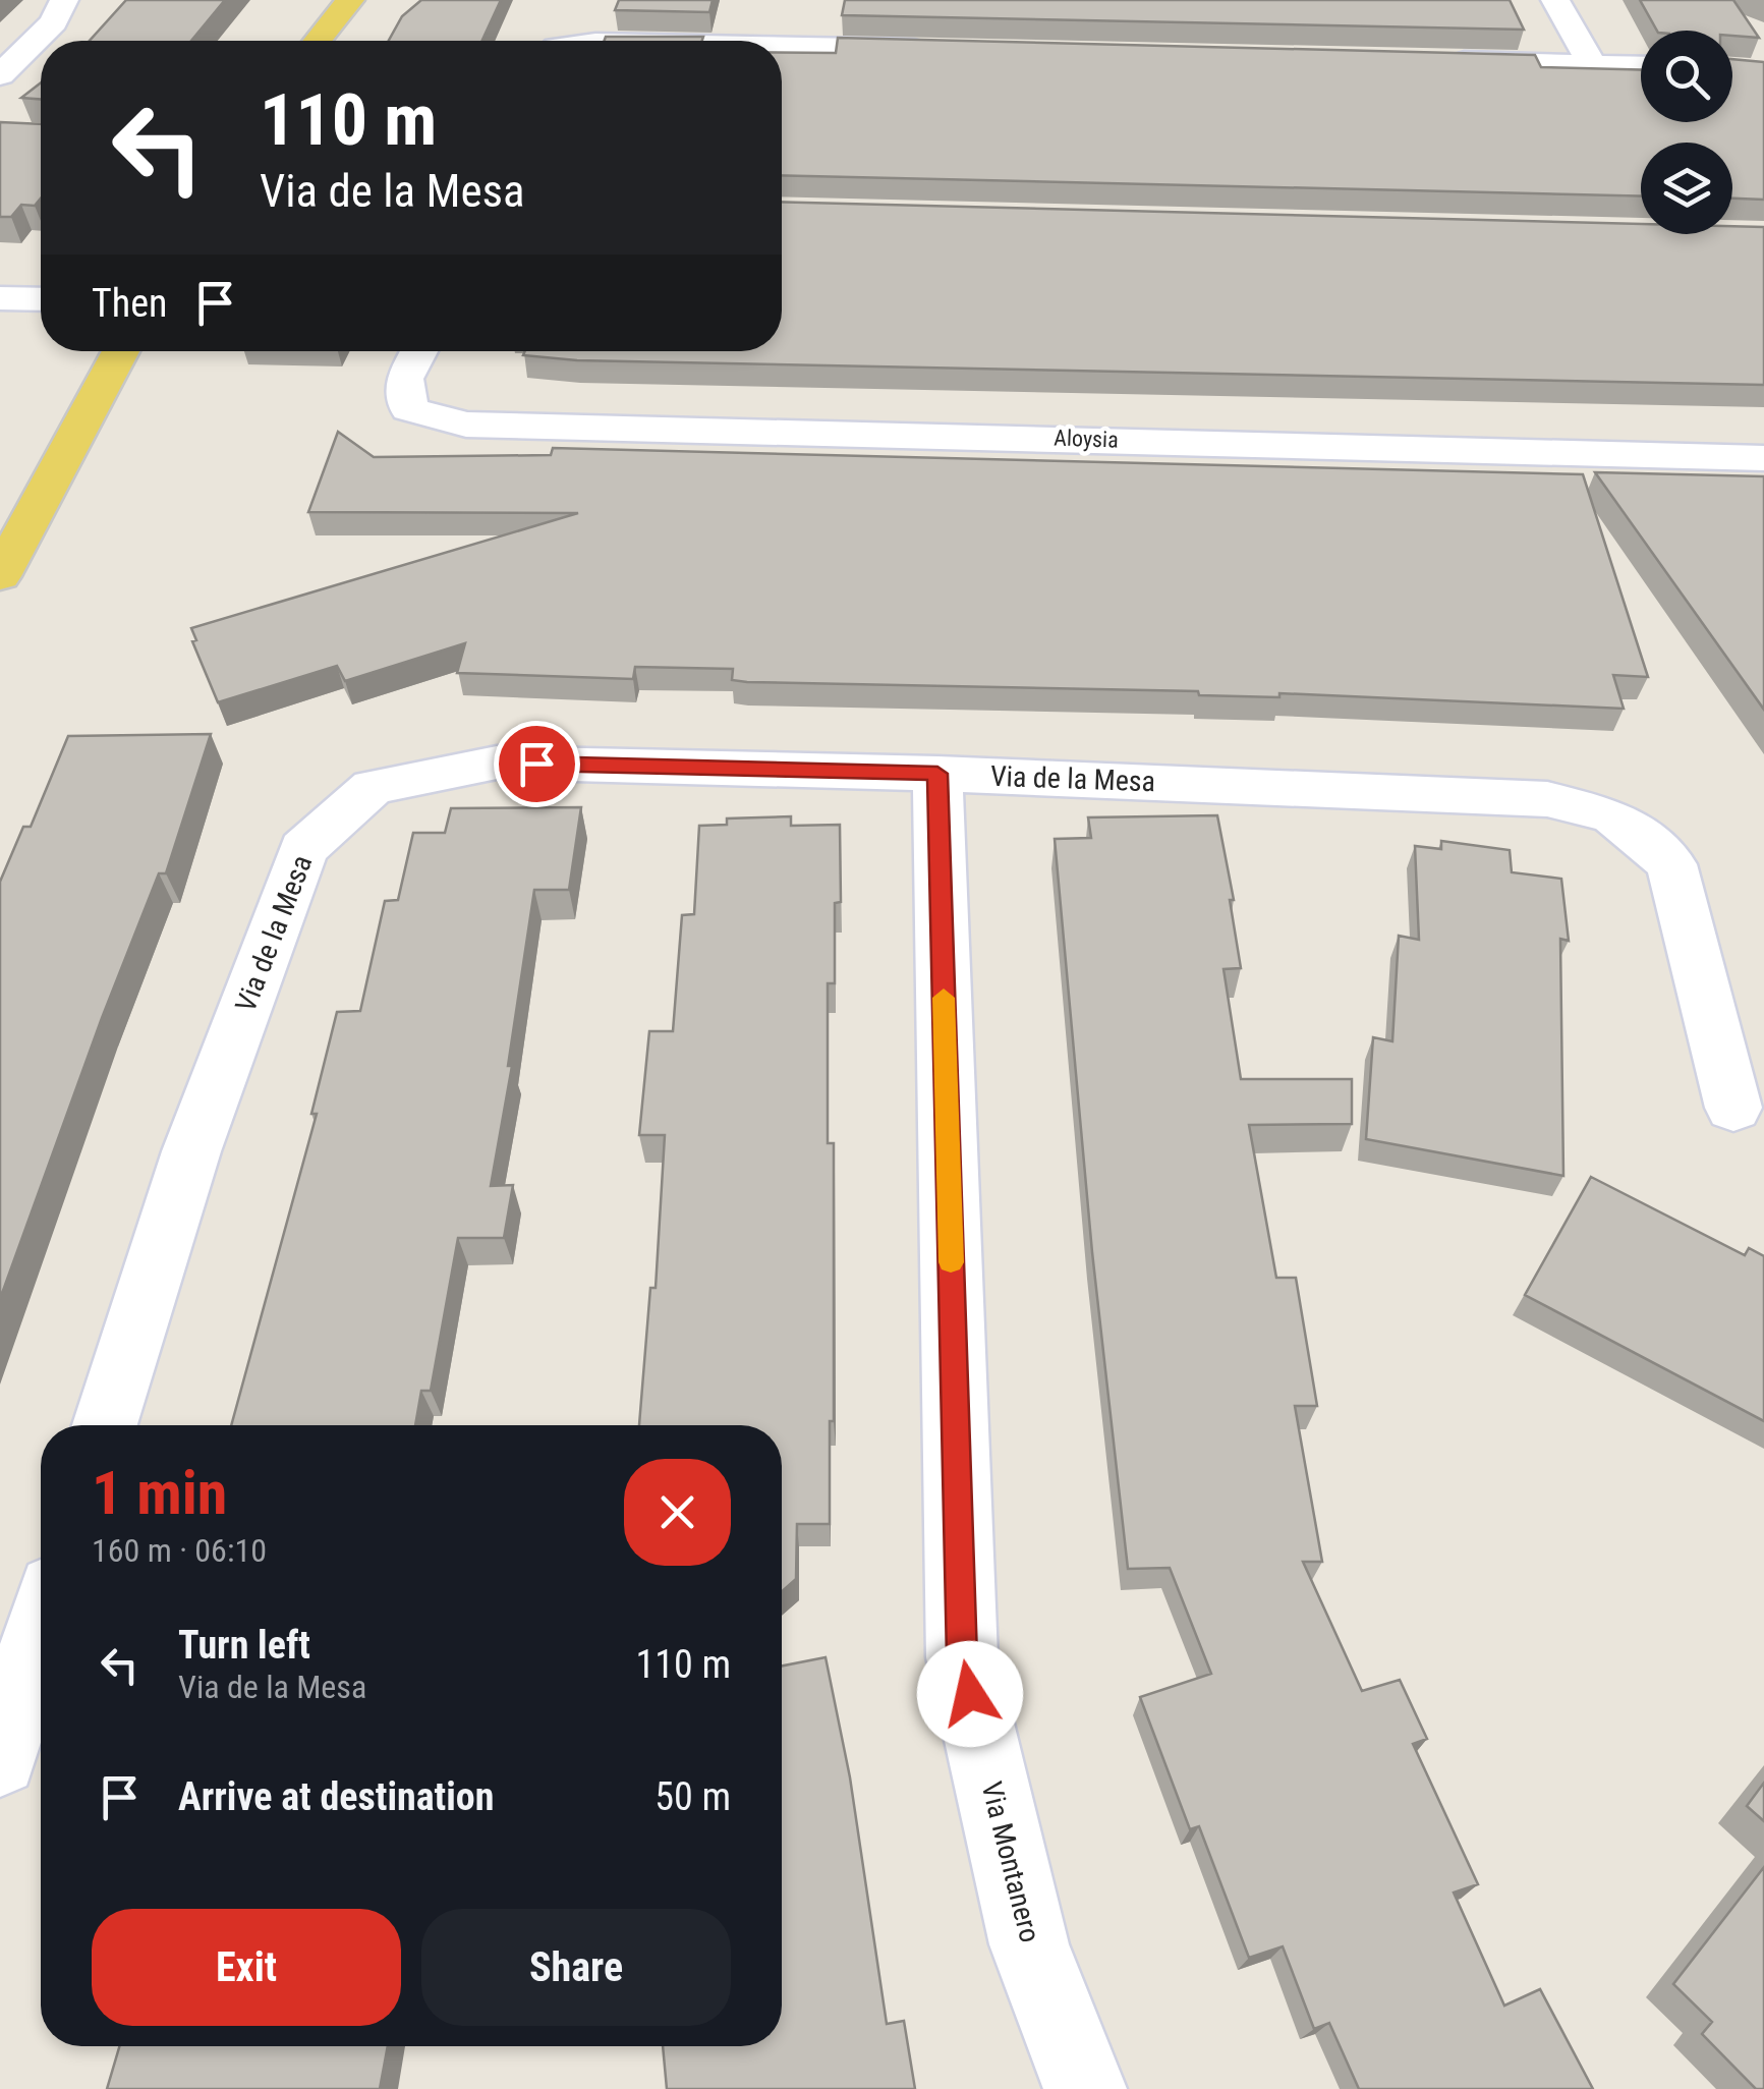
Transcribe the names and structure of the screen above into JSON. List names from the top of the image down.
{
  "streets": {
    "street": ["Aloysia", "Via de la Mesa", "Via Montanero"]
  },
  "crossings": [
    ["Via de la Mesa", "Via Montanero"]
  ],
  "page": {
    "turn": ["110 m", "Via de la Mesa"],
    "then": "Then",
    "heading": ["1 min", "160 m · 06:10"],
    "list": [
      {
        "name": "Turn left",
        "note": "Via de la Mesa",
        "value": "110 m"
      },
      {
        "name": "Arrive at destination",
        "value": "50 m"
      }
    ],
    "buttons": ["Exit", "Share"]
  }
}
